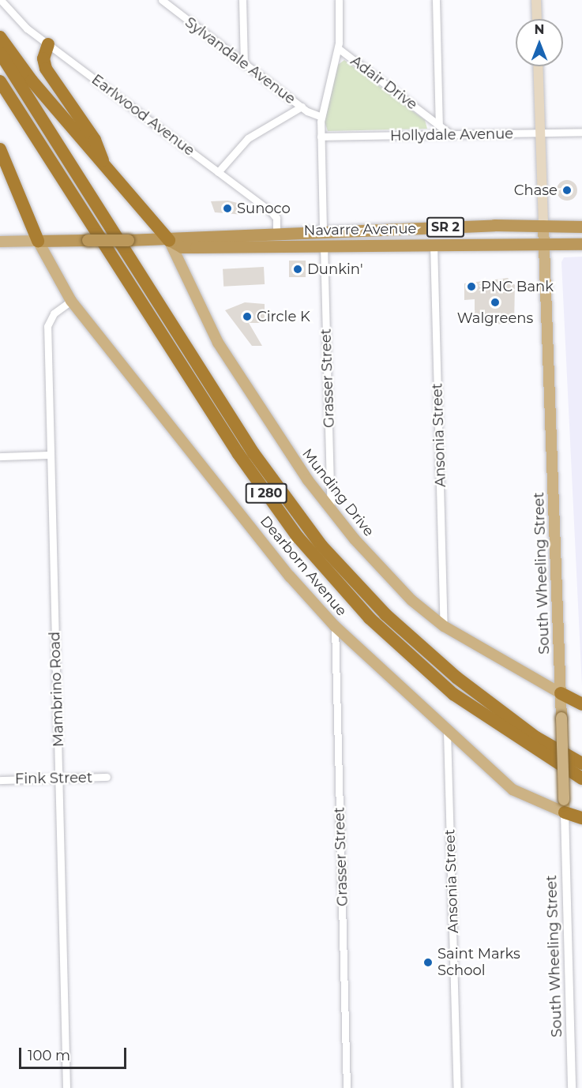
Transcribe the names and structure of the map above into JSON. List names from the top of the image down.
{
  "streets": {
    "highway": ["SR 2", "Navarre Avenue", "I 280"],
    "main road": ["Munding Drive", "Dearborn Avenue", "South Wheeling Street"],
    "street": [
      "Sylvandale Avenue",
      "Adair Drive",
      "Earlwood Avenue",
      "Hollydale Avenue",
      "Grasser Street",
      "Ansonia Street",
      "Mambrino Road",
      "Fink Street"
    ]
  },
  "crossings": [
    ["Adair Drive", "Hollydale Avenue"],
    ["Earlwood Avenue", "Navarre Avenue"],
    ["Hollydale Avenue", "South Wheeling Street"],
    ["Navarre Avenue", "Grasser Street"],
    ["Navarre Avenue", "Ansonia Street"],
    ["Navarre Avenue", "Munding Drive"],
    ["Navarre Avenue", "Dearborn Avenue"],
    ["Navarre Avenue", "South Wheeling Street"],
    ["Grasser Street", "Munding Drive"],
    ["Grasser Street", "Dearborn Avenue"],
    ["Ansonia Street", "Munding Drive"],
    ["Ansonia Street", "Dearborn Avenue"],
    ["Munding Drive", "South Wheeling Street"],
    ["Dearborn Avenue", "South Wheeling Street"],
    ["Dearborn Avenue", "Mambrino Road"],
    ["Mambrino Road", "Fink Street"]
  ],
  "places": [
    "Chase",
    "Sunoco",
    "Dunkin'",
    "PNC Bank",
    "Walgreens",
    "Circle K",
    "Saint Marks School"
  ],
  "scale_bar": "100 m",
  "north": "top"
}
